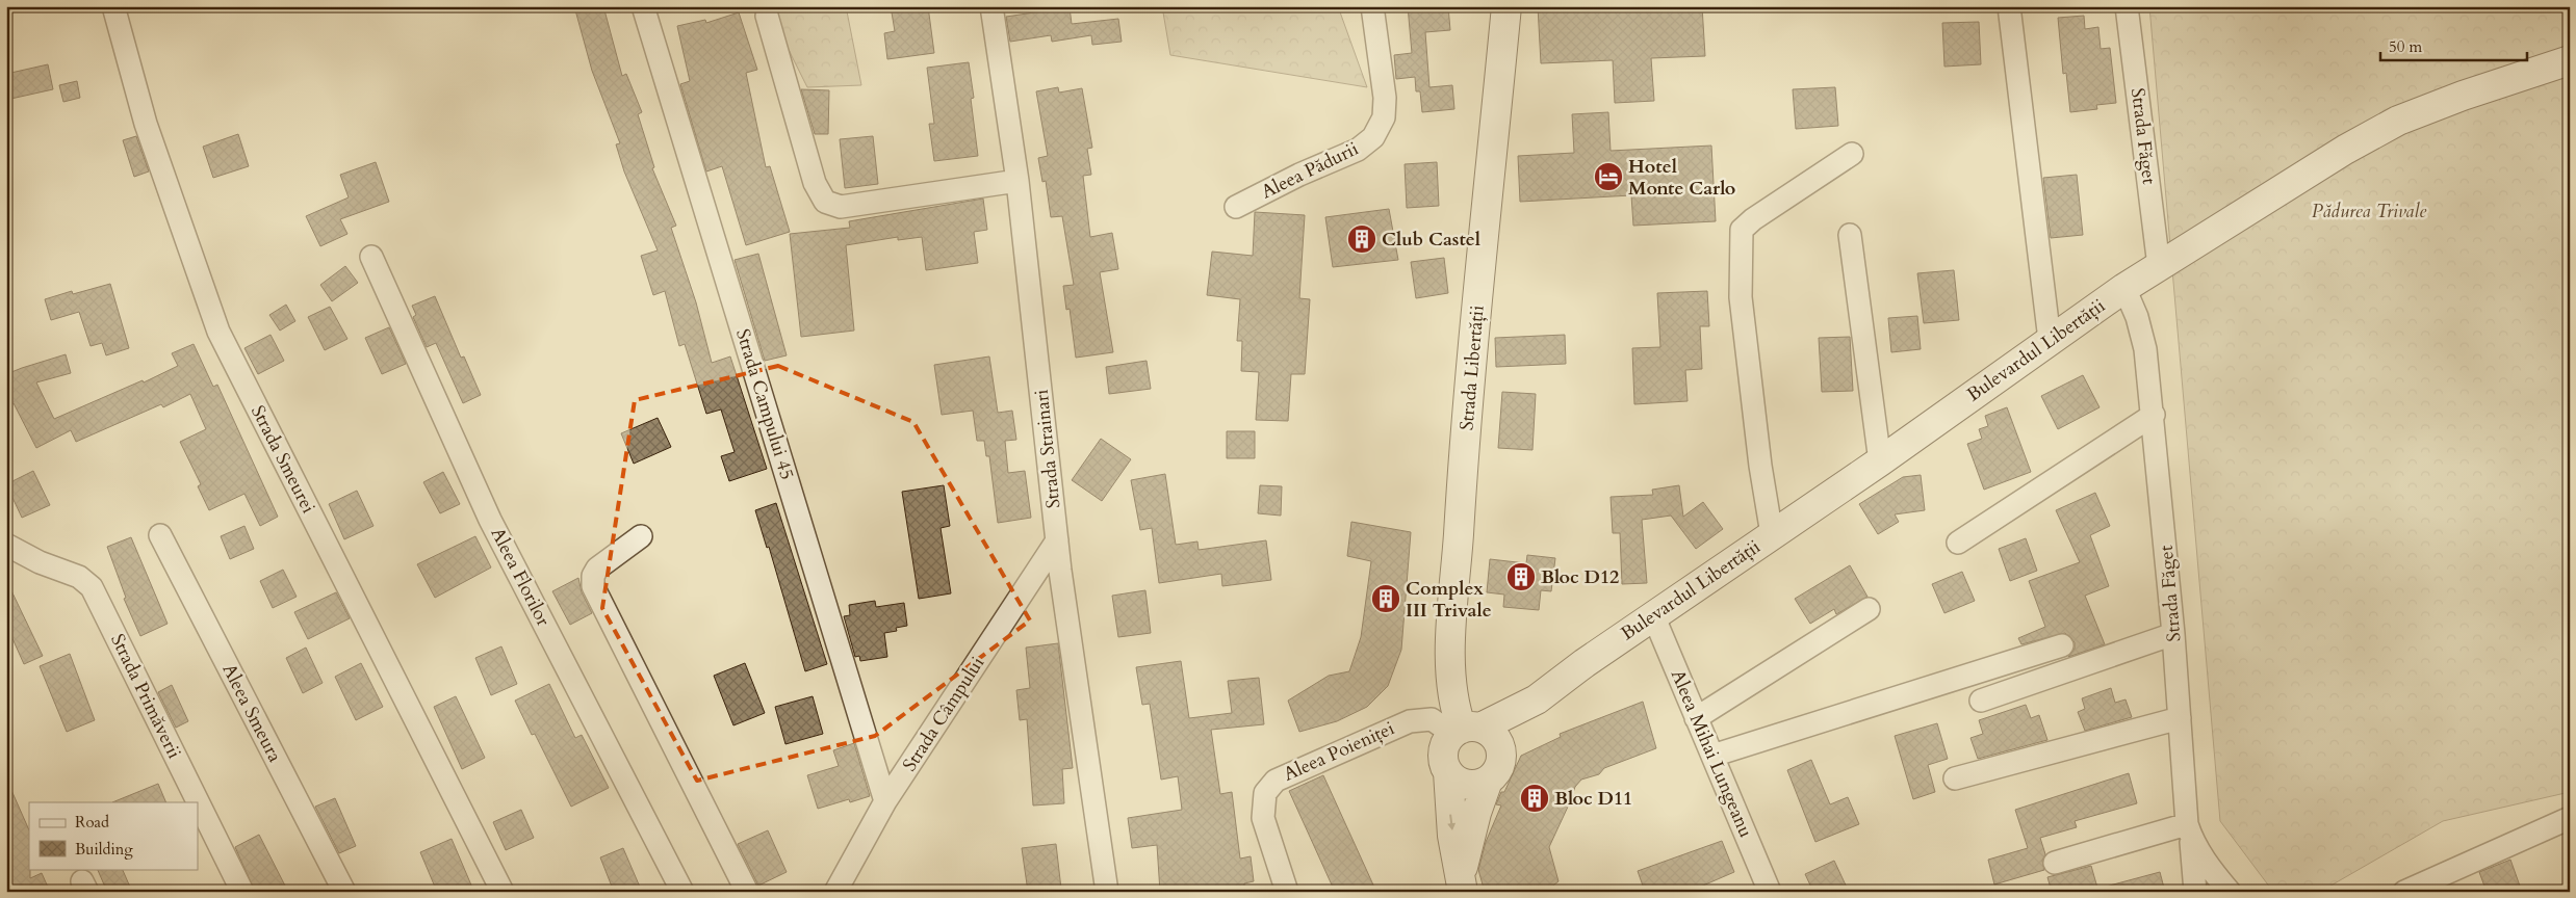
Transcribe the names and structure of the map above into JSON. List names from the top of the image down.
{
  "streets": {
    "main road": ["Bulevardul Libertății", "Strada Libertății"],
    "street": [
      "Strada Făget",
      "Aleea Pădurii",
      "Strada Campului 45",
      "Strada Strainari",
      "Strada Smeurei",
      "Aleea Florilor",
      "Strada Primăverii",
      "Aleea Smeura",
      "Strada Câmpului",
      "Aleea Poieniței",
      "Aleea Mihai Lungeanu"
    ]
  },
  "crossings": [
    ["Strada Făget", "Bulevardul Libertății"],
    ["Bulevardul Libertății", "Strada Libertății"],
    ["Bulevardul Libertății", "Aleea Poieniței"],
    ["Bulevardul Libertății", "Aleea Mihai Lungeanu"],
    ["Strada Libertății", "Aleea Poieniței"],
    ["Strada Campului 45", "Strada Câmpului"],
    ["Strada Strainari", "Strada Câmpului"]
  ],
  "parks": ["Pădurea Trivale"],
  "places": {
    "hotel": ["Hotel Monte Carlo"],
    "building": [
      "Club Castel",
      "Bloc D12",
      "Complex III Trivale",
      "Bloc D11"
    ]
  },
  "legend": ["Road", "Building"],
  "scale_bar": "50 m"
}
